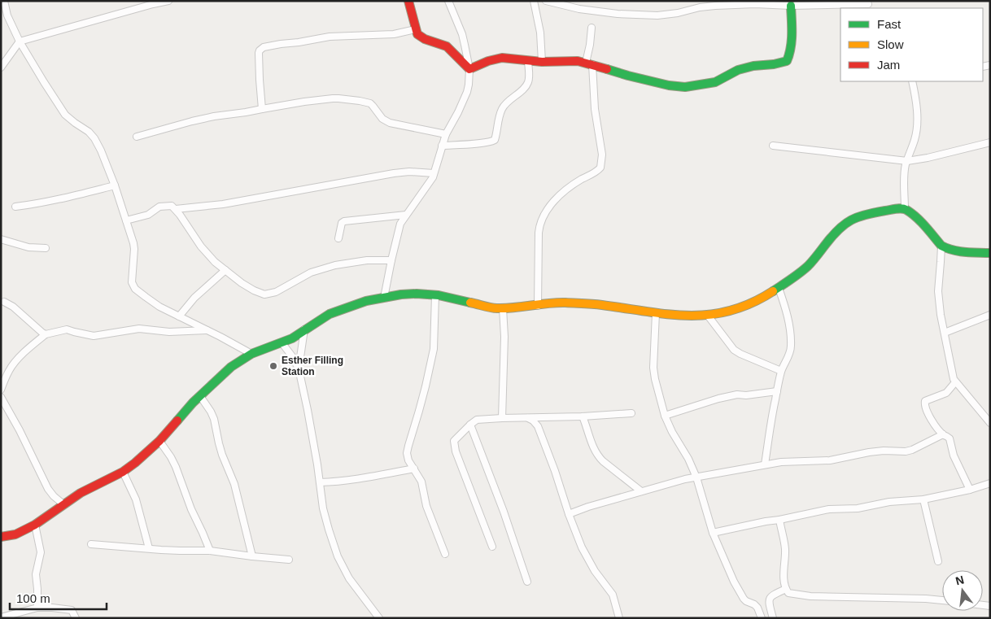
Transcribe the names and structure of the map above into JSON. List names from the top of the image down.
{
  "places": ["Esther Filling Station"],
  "legend": ["Fast", "Slow", "Jam"],
  "scale_bar": "100 m",
  "north": "top"
}
